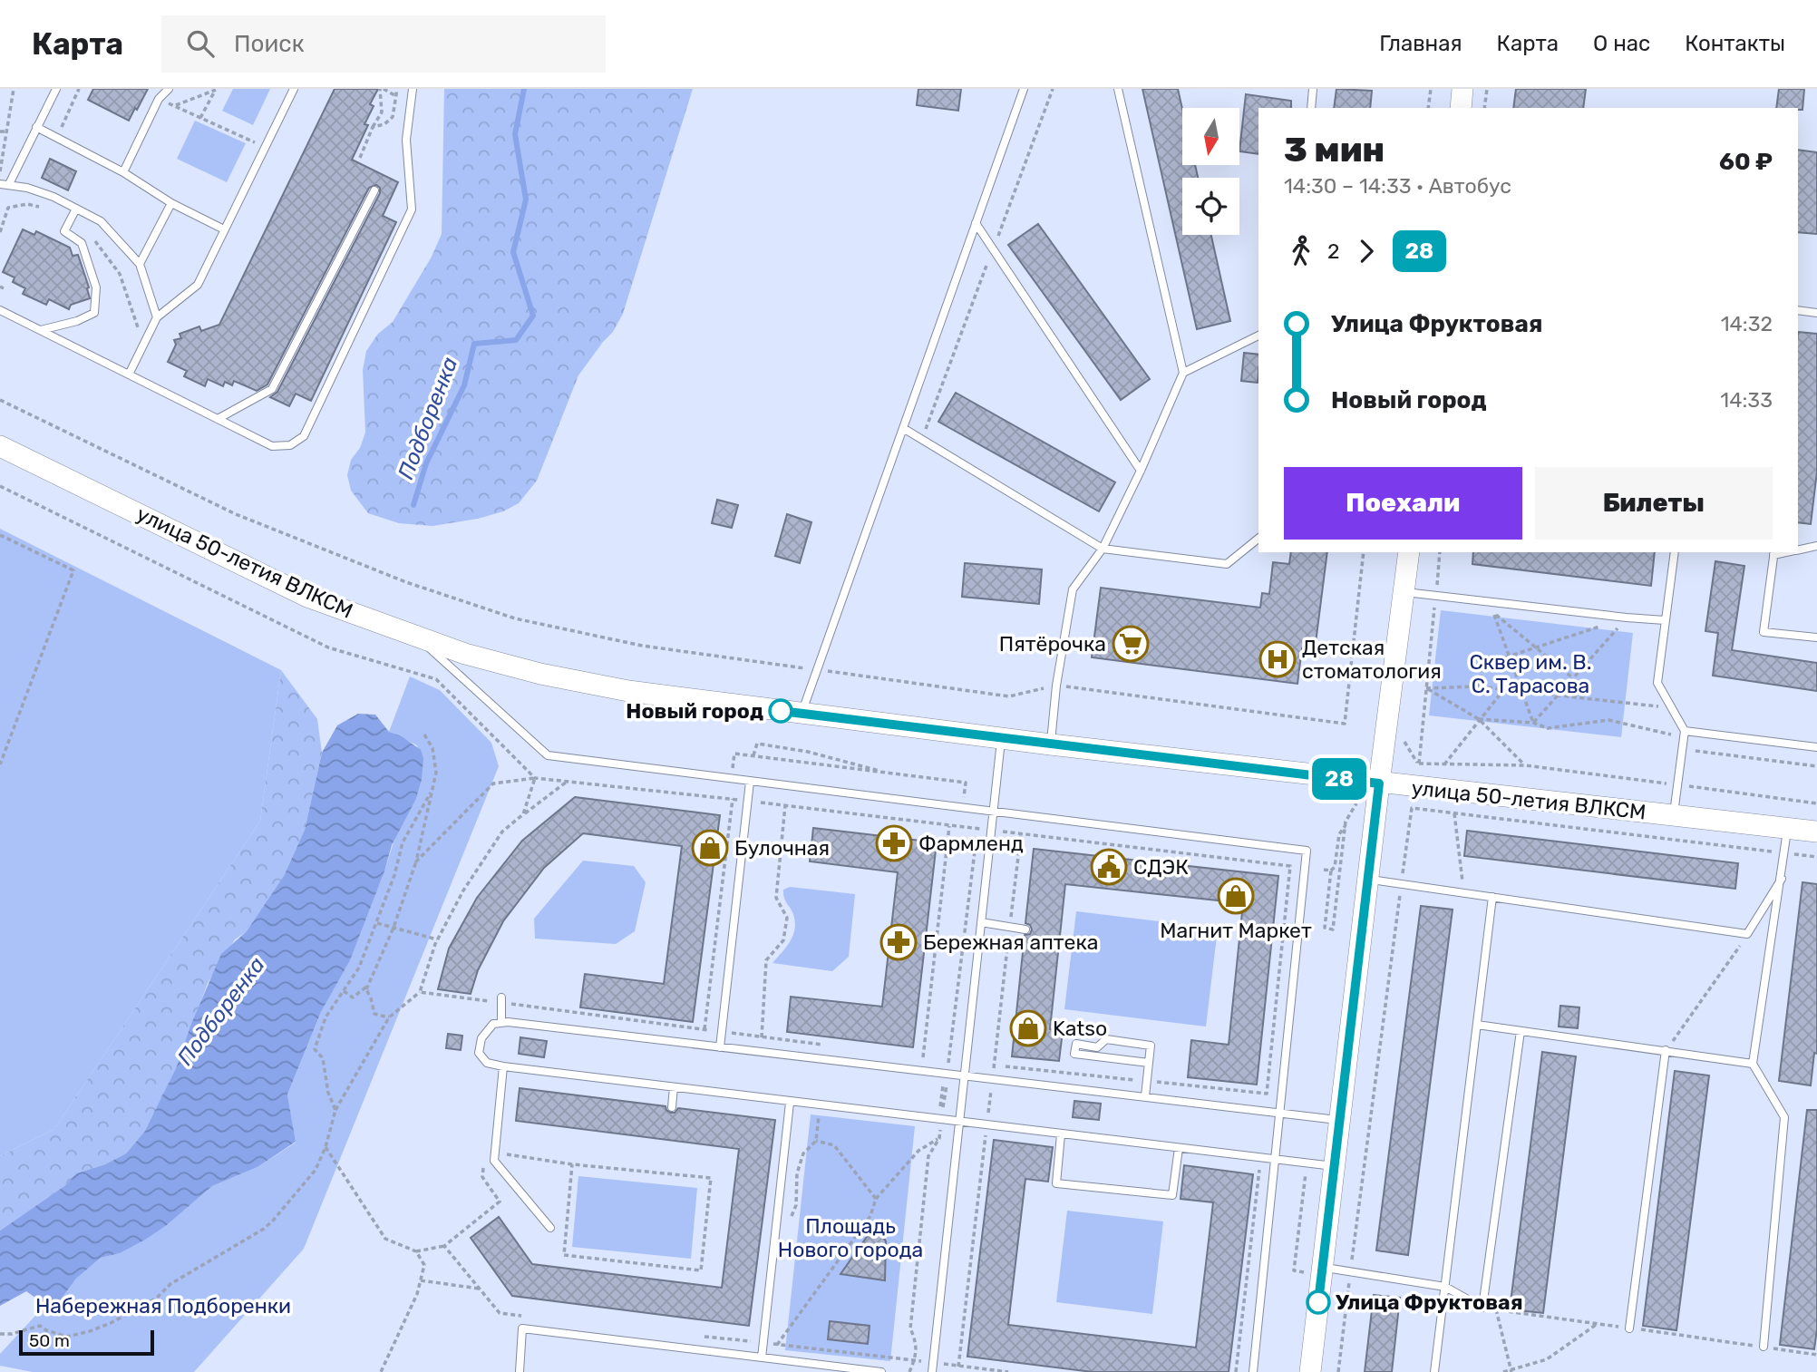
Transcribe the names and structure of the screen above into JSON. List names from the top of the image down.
{
  "streets": {
    "main road": ["улица 50-летия ВЛКСМ"]
  },
  "water": ["Подборенка"],
  "parks": ["Сквер им. В. С. Тарасова", "Площадь Нового города", "Набережная Подборенки"],
  "places": {
    "supermarket": ["Пятёрочка"],
    "hospital": ["Детская стоматология"],
    "other": ["Новый город", "Улица Фруктовая"],
    "pharmacy": ["Фармленд", "Бережная аптека"],
    "shop": ["Булочная", "Магнит Маркет", "Katso"],
    "public building": ["СДЭК"]
  },
  "lines": ["bus line 28"],
  "scale_bar": "50 m",
  "north": "bottom",
  "page": {
    "header": "Карта",
    "search": "Поиск",
    "nav": [
      "Главная",
      "Карта",
      "О нас",
      "Контакты"
    ],
    "on_map": "28",
    "heading": ["3 мин", "14:30 – 14:33 · Автобус", "60 ₽"],
    "legs": ["2", "28"],
    "list": [
      {
        "name": "Улица Фруктовая",
        "value": "14:32"
      },
      {
        "name": "Новый город",
        "value": "14:33"
      }
    ],
    "buttons": ["Поехали", "Билеты"],
    "scale": "50 m"
  }
}
